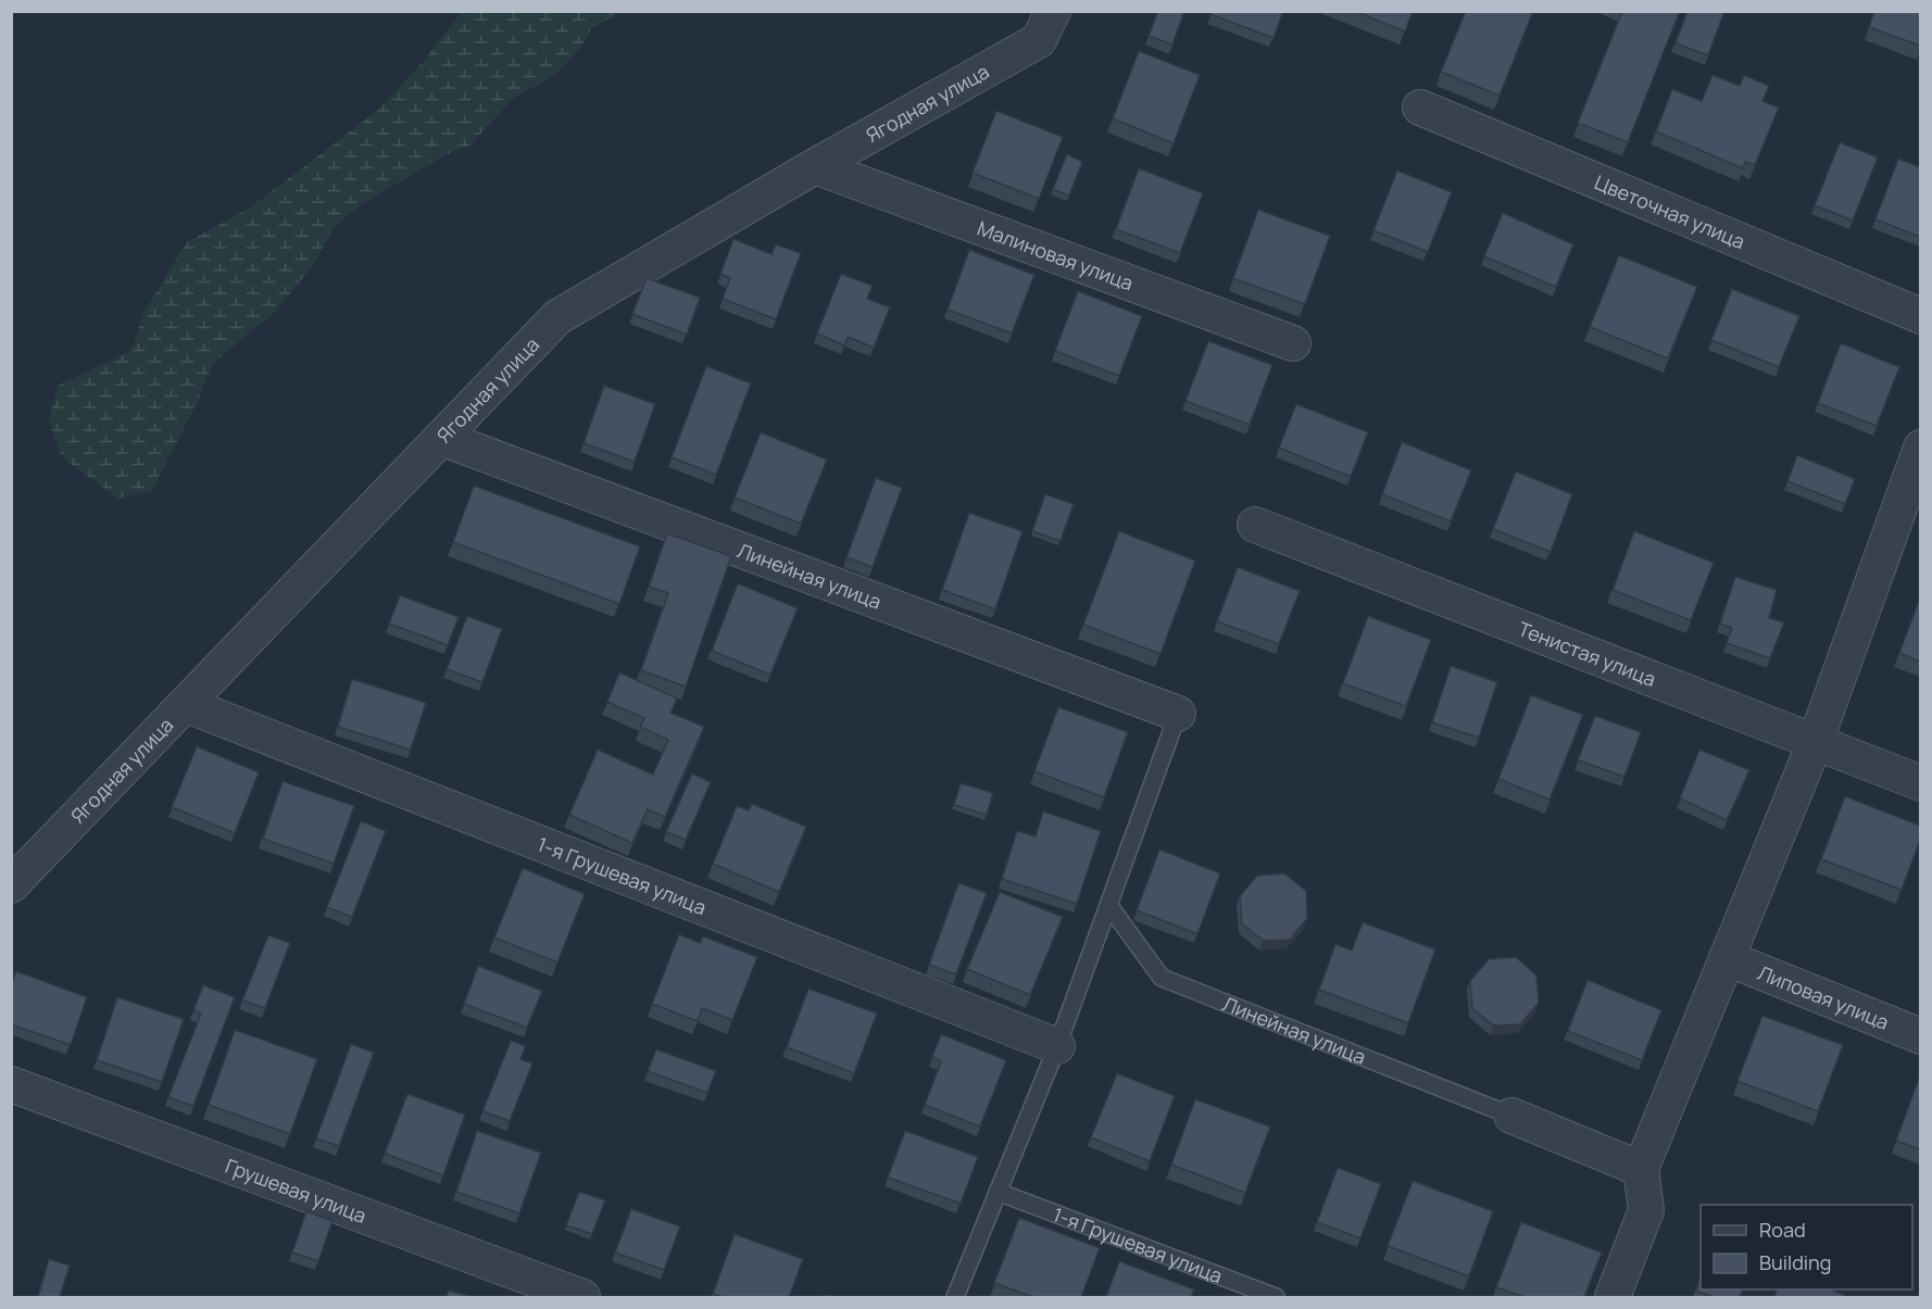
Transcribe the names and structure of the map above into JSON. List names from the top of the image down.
{
  "streets": {
    "street": [
      "Ягодная улица",
      "Цветочная улица",
      "Малиновая улица",
      "Линейная улица",
      "Тенистая улица",
      "1-я Грушевая улица",
      "Липовая улица",
      "Грушевая улица"
    ]
  },
  "crossings": [
    ["Ягодная улица", "Малиновая улица"],
    ["Ягодная улица", "Линейная улица"],
    ["Ягодная улица", "1-я Грушевая улица"]
  ],
  "legend": ["Road", "Building"]
}
